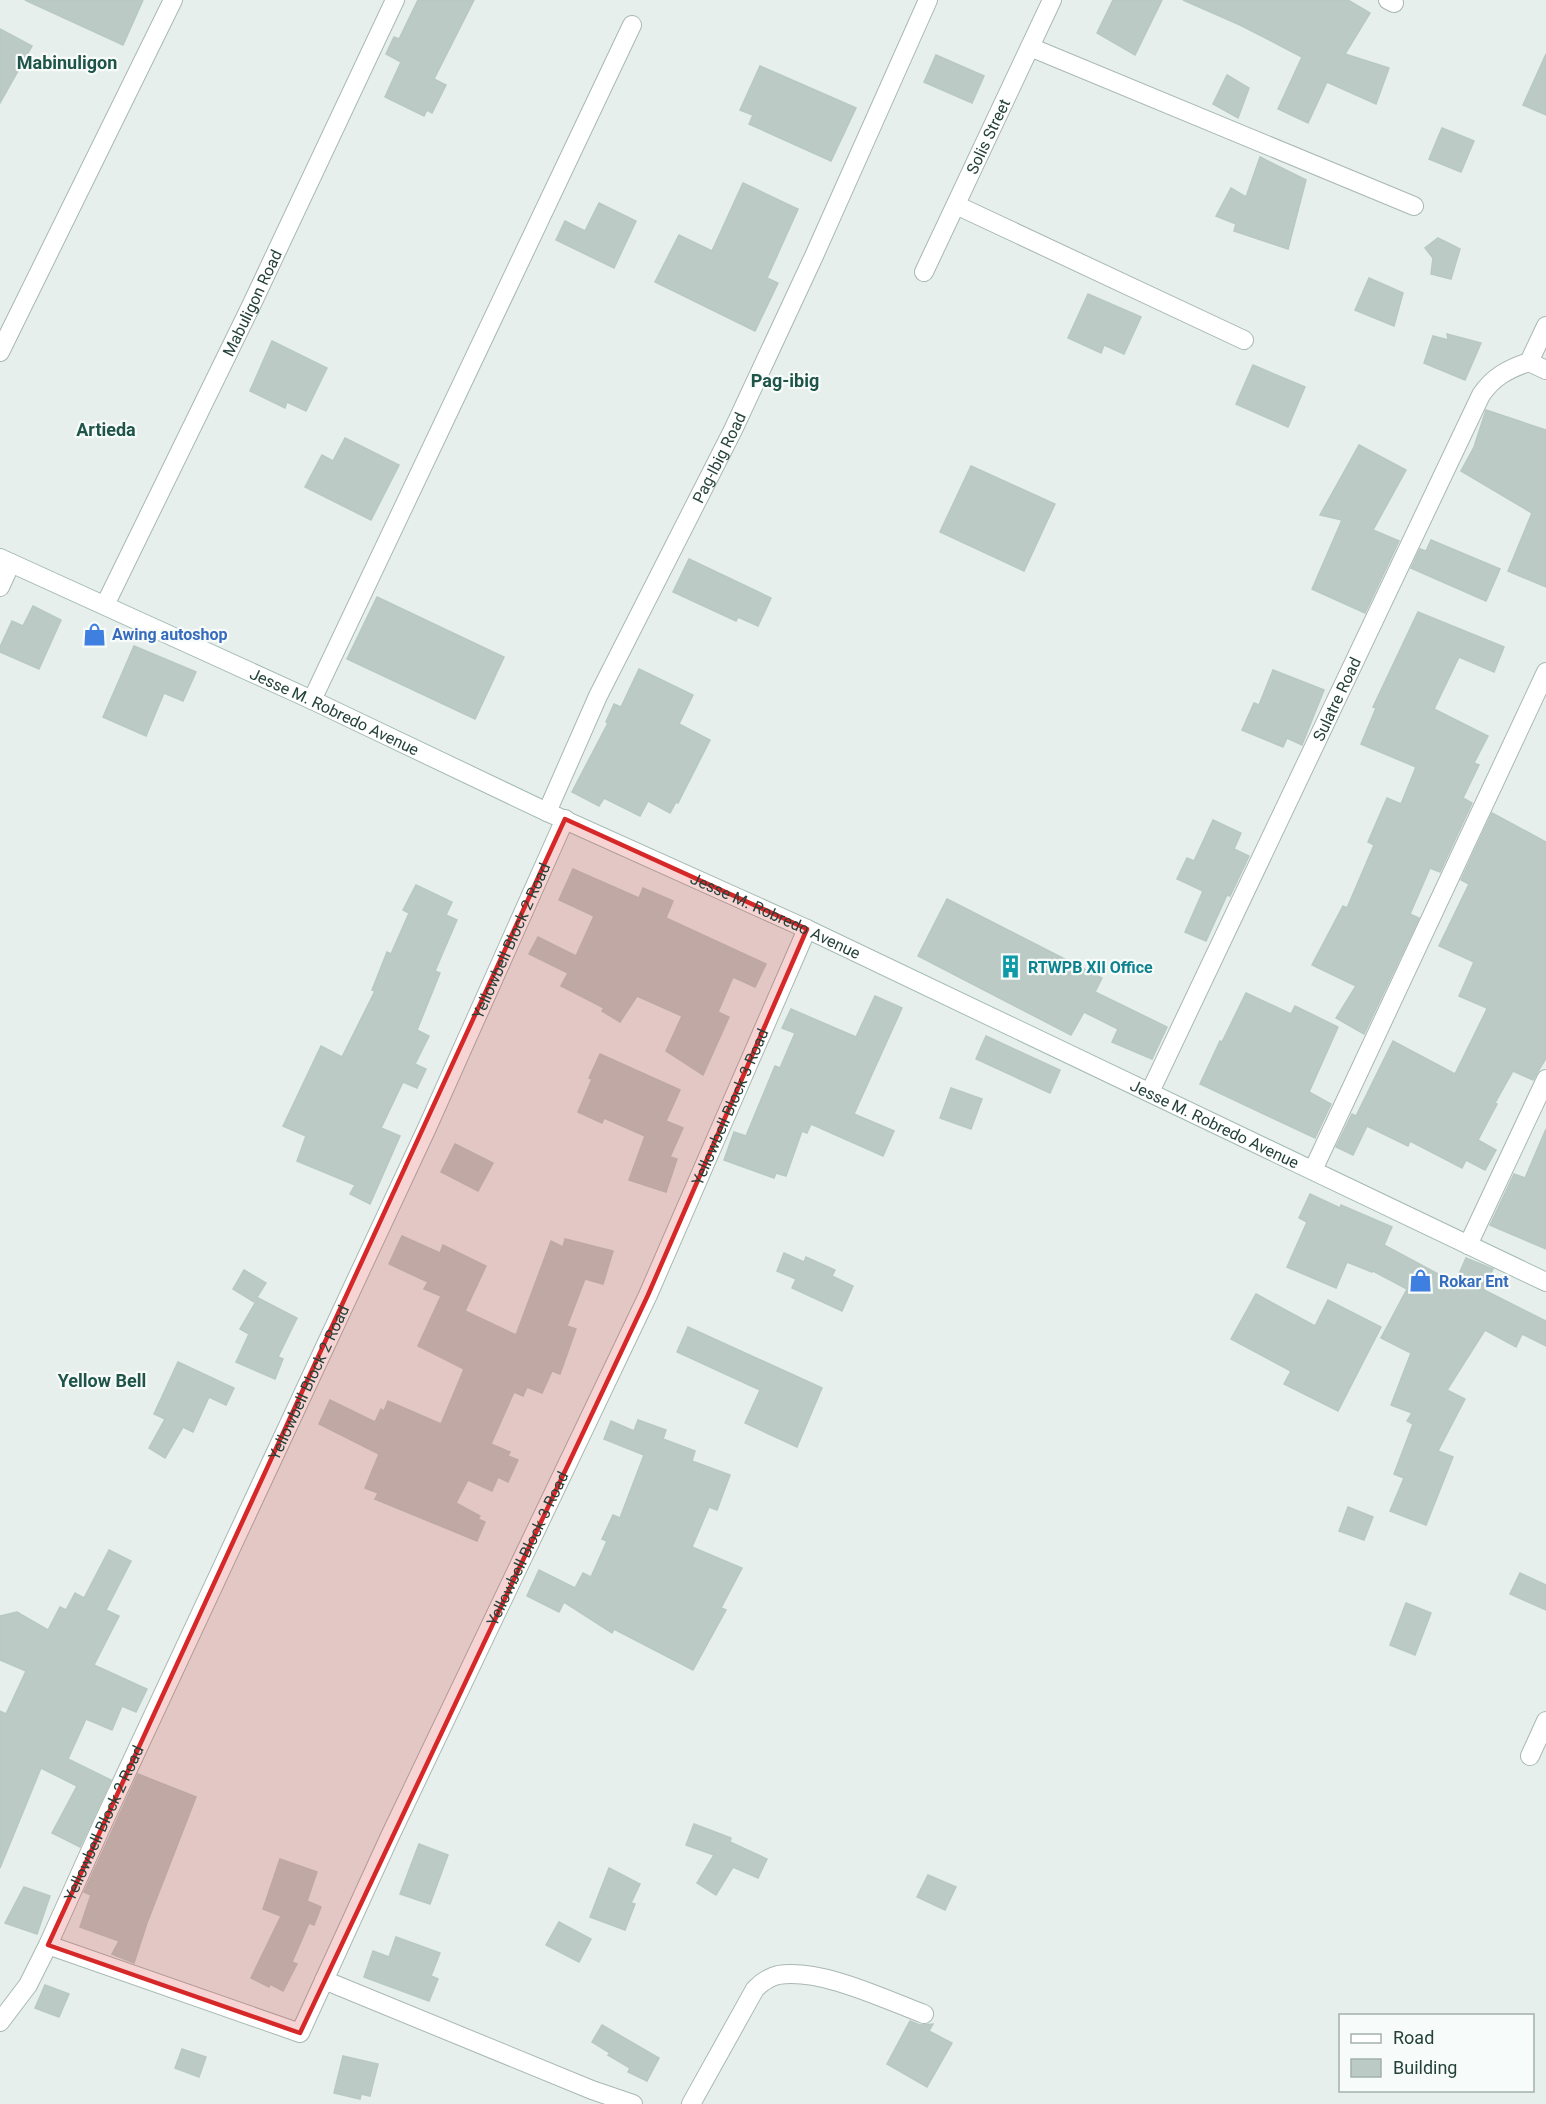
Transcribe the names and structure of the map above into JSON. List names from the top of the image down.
{
  "streets": {
    "street": [
      "Solis Street",
      "Mabuligon Road",
      "Pag-Ibig Road",
      "Sulatre Road",
      "Jesse M. Robredo Avenue",
      "Yellowbell Block 2 Road",
      "Yellowbell Block 3 Road"
    ]
  },
  "crossings": [
    ["Mabuligon Road", "Jesse M. Robredo Avenue"],
    ["Pag-Ibig Road", "Jesse M. Robredo Avenue"],
    ["Sulatre Road", "Jesse M. Robredo Avenue"],
    ["Jesse M. Robredo Avenue", "Yellowbell Block 2 Road"],
    ["Jesse M. Robredo Avenue", "Yellowbell Block 3 Road"],
    ["Yellowbell Block 2 Road", "Yellowbell Block 3 Road"]
  ],
  "districts": [
    "Mabinuligon",
    "Pag-ibig",
    "Artieda",
    "Yellow Bell"
  ],
  "places": {
    "shop": ["Awing autoshop", "Rokar Ent"],
    "building": ["RTWPB XII Office"]
  },
  "legend": ["Road", "Building"]
}
